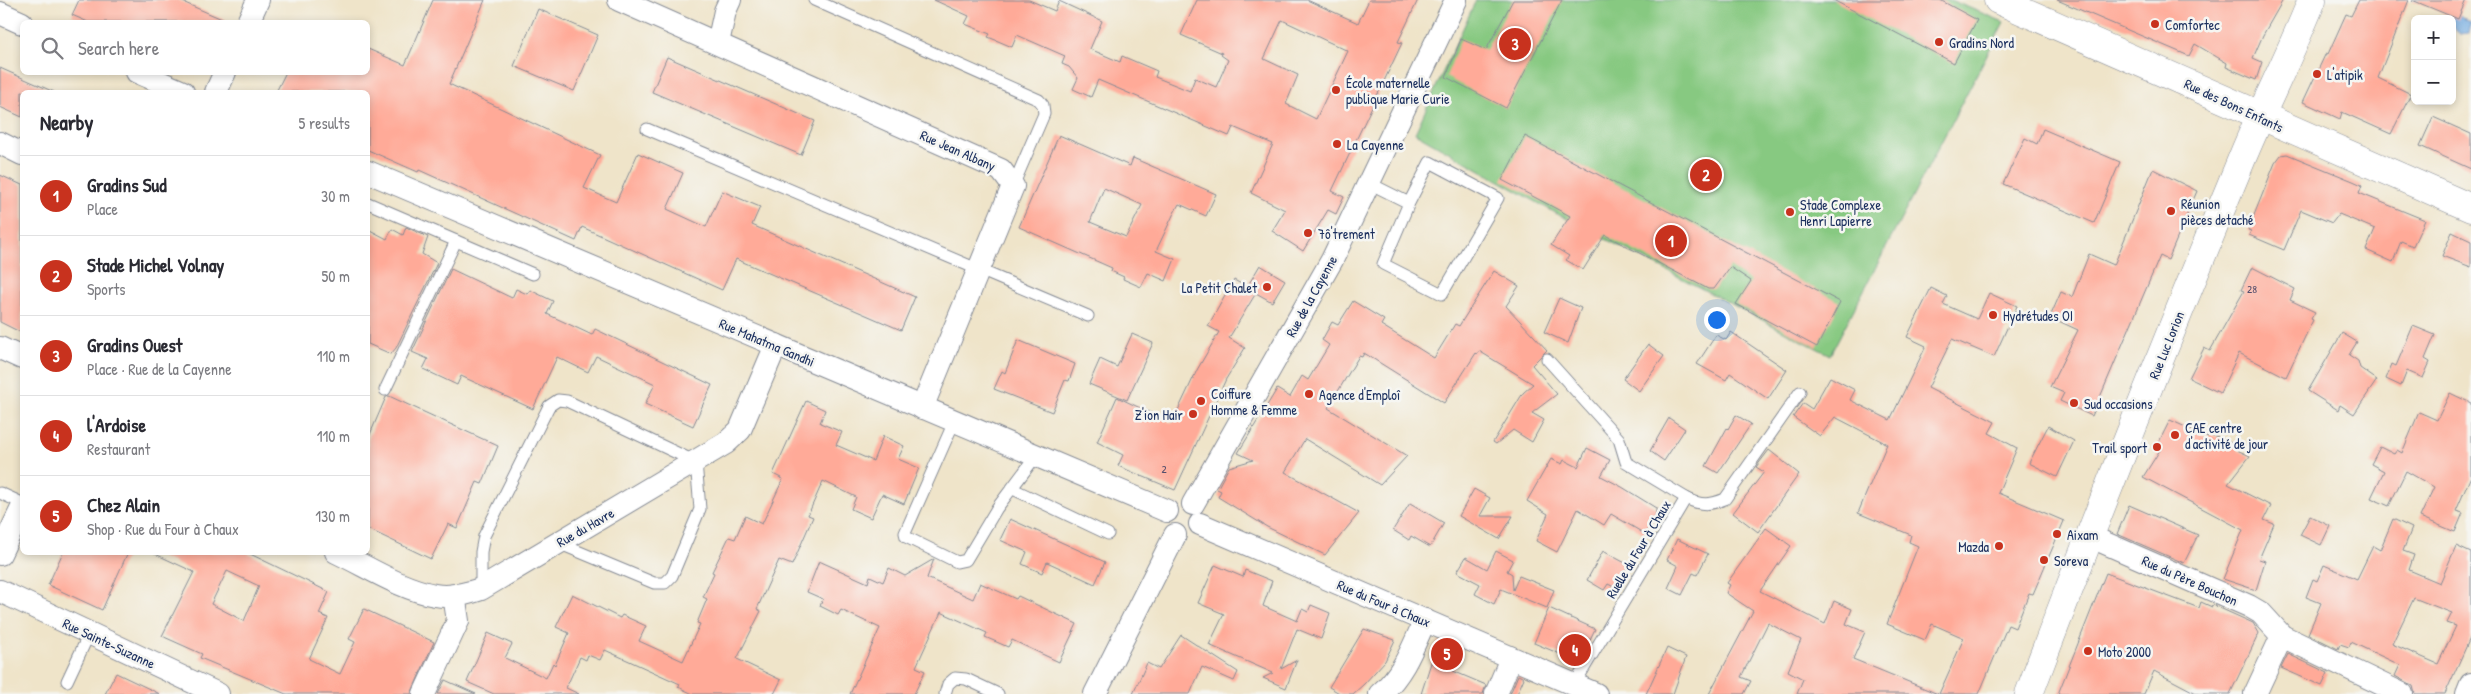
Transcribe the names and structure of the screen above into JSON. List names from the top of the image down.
{
  "streets": {
    "street": [
      "Rue des Bons Enfants",
      "Rue Jean Albany",
      "Rue de la Cayenne",
      "Rue Mahatma Gandhi",
      "Rue Luc Lorion",
      "Rue du Havre",
      "Rue du Père Bouchon",
      "Rue du Four à Chaux",
      "Rue Sainte-Suzanne"
    ],
    "lane": ["Ruelle du Four à Chaux"]
  },
  "crossings": [
    ["Rue des Bons Enfants", "Rue Luc Lorion"],
    ["Rue de la Cayenne", "Rue Mahatma Gandhi"],
    ["Rue de la Cayenne", "Rue du Four à Chaux"],
    ["Rue Mahatma Gandhi", "Rue du Havre"],
    ["Rue Mahatma Gandhi", "Rue du Four à Chaux"],
    ["Rue Luc Lorion", "Rue du Père Bouchon"],
    ["Ruelle du Four à Chaux", "Rue du Four à Chaux"]
  ],
  "places": [
    "Comfortec",
    "Gradins Nord",
    "L'atipik",
    "École maternelle publique Marie Curie",
    "La Cayenne",
    "Réunion pièces detaché",
    "Stade Complexe Henri Lapierre",
    "7ô'trement",
    "La Petit Chalet",
    "Hydrétudes OI",
    "Agence d'Emploî",
    "Coiffure Homme & Femme",
    "Sud occasions",
    "Z'ion Hair",
    "CAE centre d'activité de jour",
    "Trail sport",
    "Aixam",
    "Mazda",
    "Soreva",
    "Moto 2000"
  ],
  "house_numbers": ["28", "2"],
  "page": {
    "map_buttons": ["+", "−"],
    "search": "Search here",
    "pins": [
      "3",
      "2",
      "1",
      "4",
      "5"
    ],
    "heading": ["Nearby", "5 results"],
    "list": [
      {
        "mark": "1",
        "name": "Gradins Sud",
        "note": "Place",
        "value": "30 m"
      },
      {
        "mark": "2",
        "name": "Stade Michel Volnay",
        "note": "Sports",
        "value": "50 m"
      },
      {
        "mark": "3",
        "name": "Gradins Ouest",
        "note": "Place · Rue de la Cayenne",
        "value": "110 m"
      },
      {
        "mark": "4",
        "name": "l'Ardoise",
        "note": "Restaurant",
        "value": "110 m"
      },
      {
        "mark": "5",
        "name": "Chez Alain",
        "note": "Shop · Rue du Four à Chaux",
        "value": "130 m"
      }
    ]
  }
}
